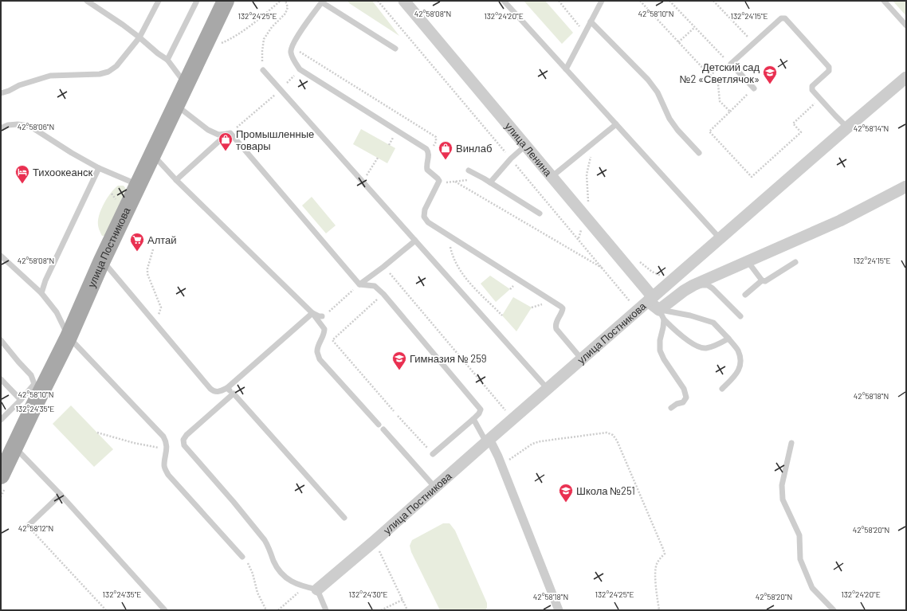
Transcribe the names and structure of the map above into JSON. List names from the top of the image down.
{
  "streets": {
    "main road": ["улица Постникова"],
    "street": ["улица Ленина"]
  },
  "crossings": [
    ["улица Ленина", "улица Постникова"]
  ],
  "places": {
    "school or university": ["Детский сад №2 «Светлячок»", "Гимназия № 259", "Школа №251"],
    "shop": ["Промышленные товары", "Винлаб"],
    "hotel": ["Тихоокеанск"],
    "supermarket": ["Алтай"]
  },
  "coordinates": [
    "42°58'08\"N",
    "42°58'10\"N",
    "132°24'25\"E",
    "132°24'20\"E",
    "132°24'15\"E",
    "42°58'06\"N",
    "42°58'14\"N",
    "42°58'18\"N",
    "132°24'35\"E",
    "42°58'12\"N",
    "42°58'20\"N",
    "132°24'30\"E"
  ]
}
